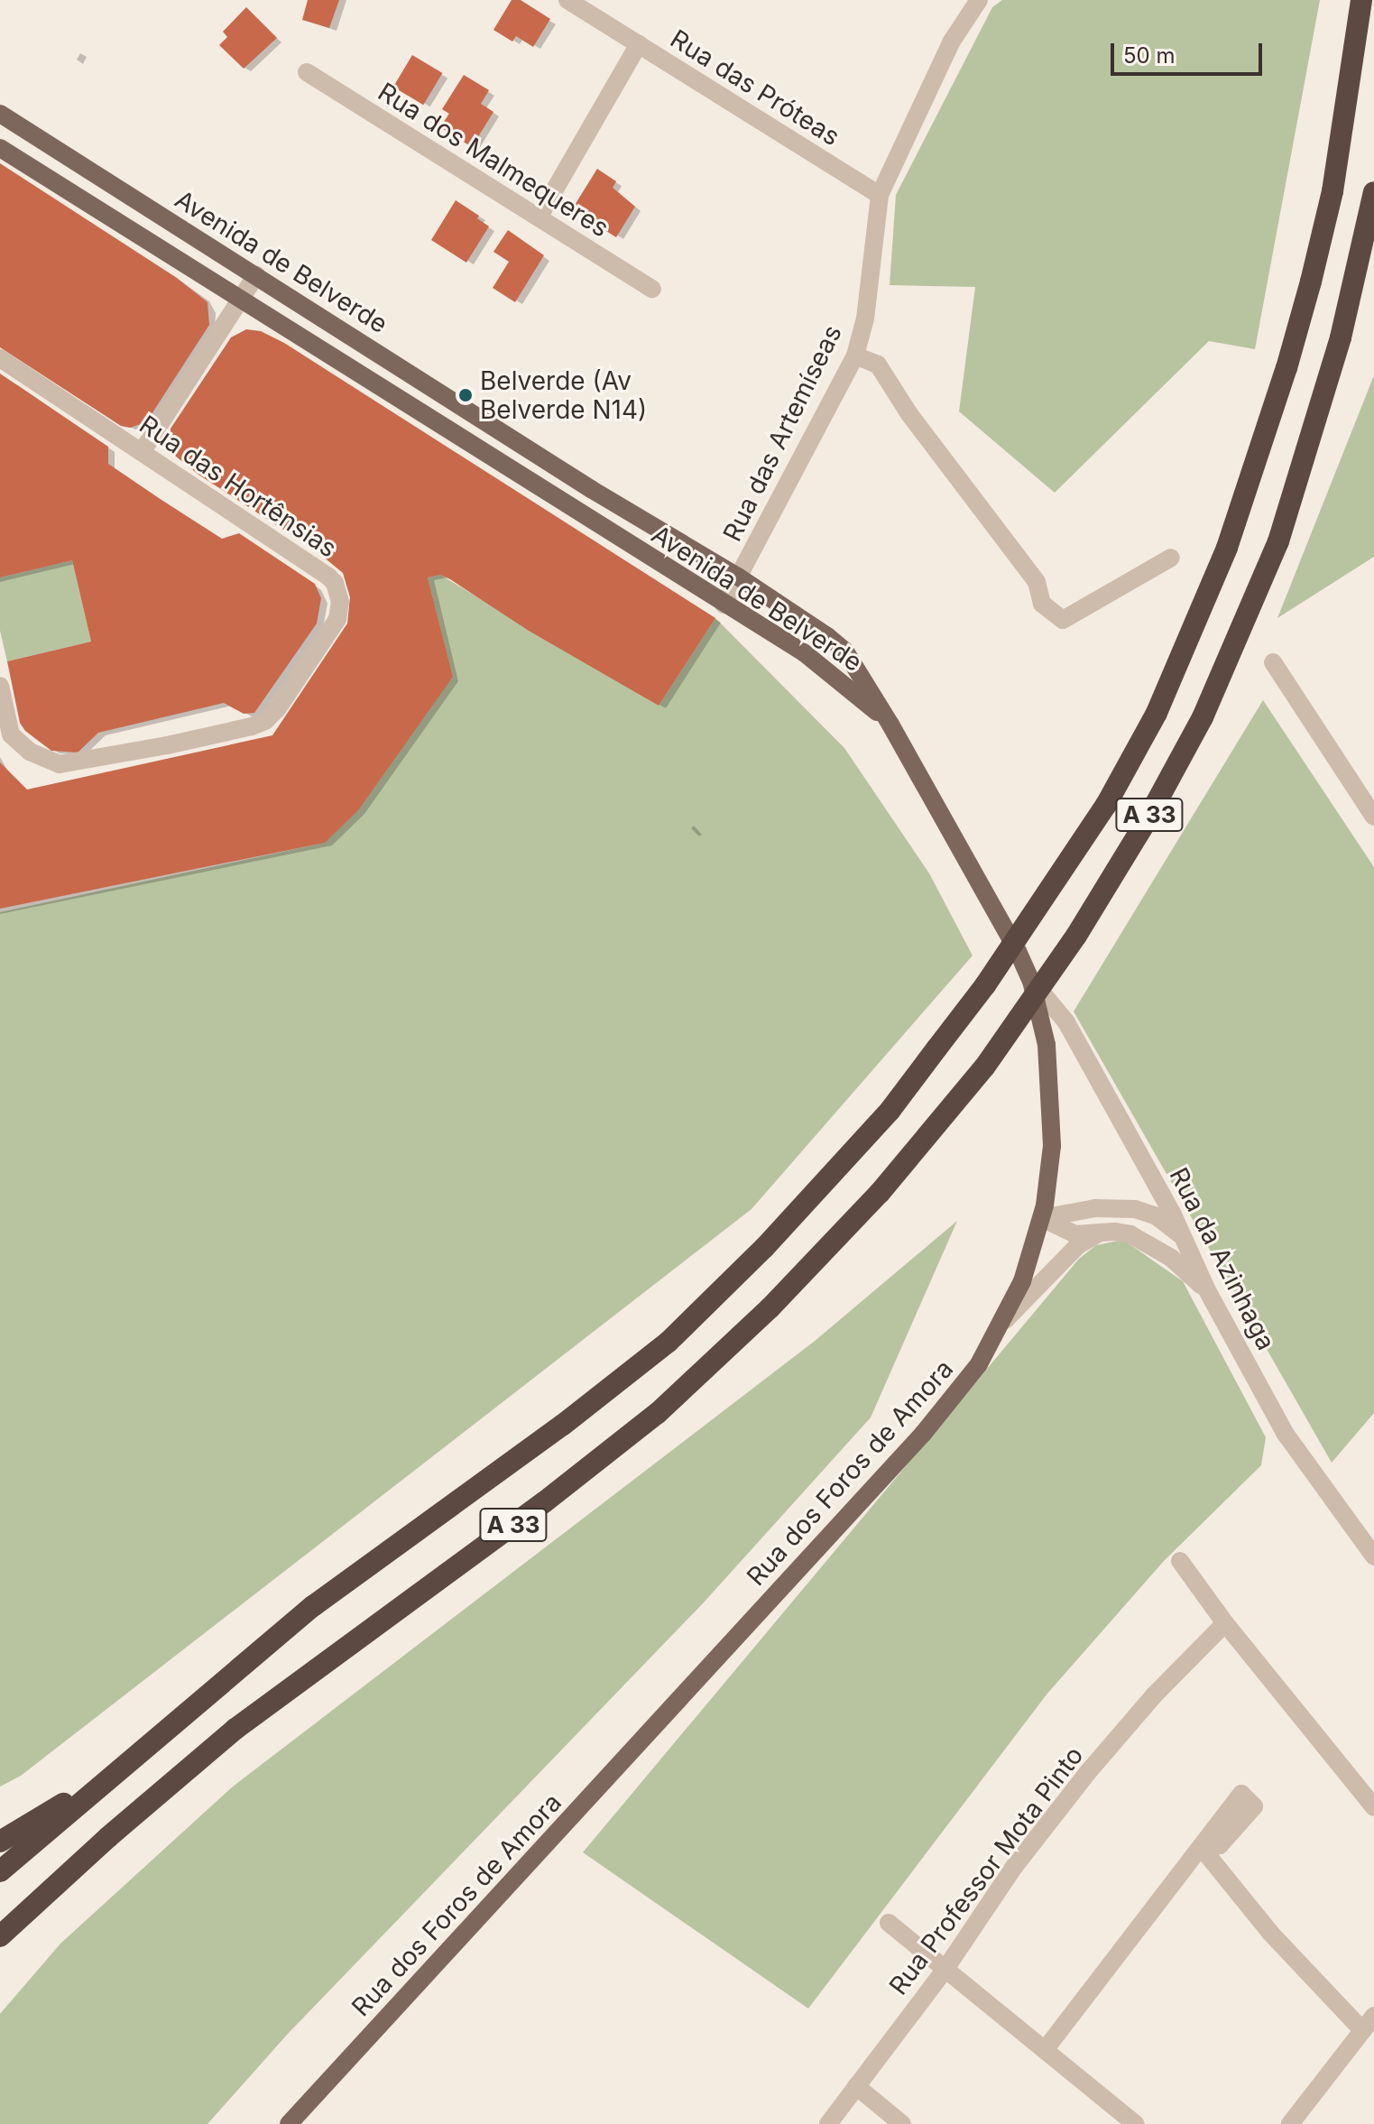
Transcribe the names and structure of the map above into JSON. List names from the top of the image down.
{
  "streets": {
    "highway": ["A 33"],
    "main road": ["Avenida de Belverde", "Rua dos Foros de Amora"],
    "street": [
      "Rua das Próteas",
      "Rua dos Malmequeres",
      "Rua das Artemíseas",
      "Rua das Hortênsias",
      "Rua da Azinhaga",
      "Rua Professor Mota Pinto"
    ]
  },
  "crossings": [
    ["Rua das Próteas", "Rua das Artemíseas"],
    ["Avenida de Belverde", "Rua das Artemíseas"],
    ["Avenida de Belverde", "Rua dos Foros de Amora"],
    ["Rua da Azinhaga", "Rua dos Foros de Amora"]
  ],
  "places": ["Belverde (Av Belverde N14)"],
  "scale_bar": "50 m"
}
